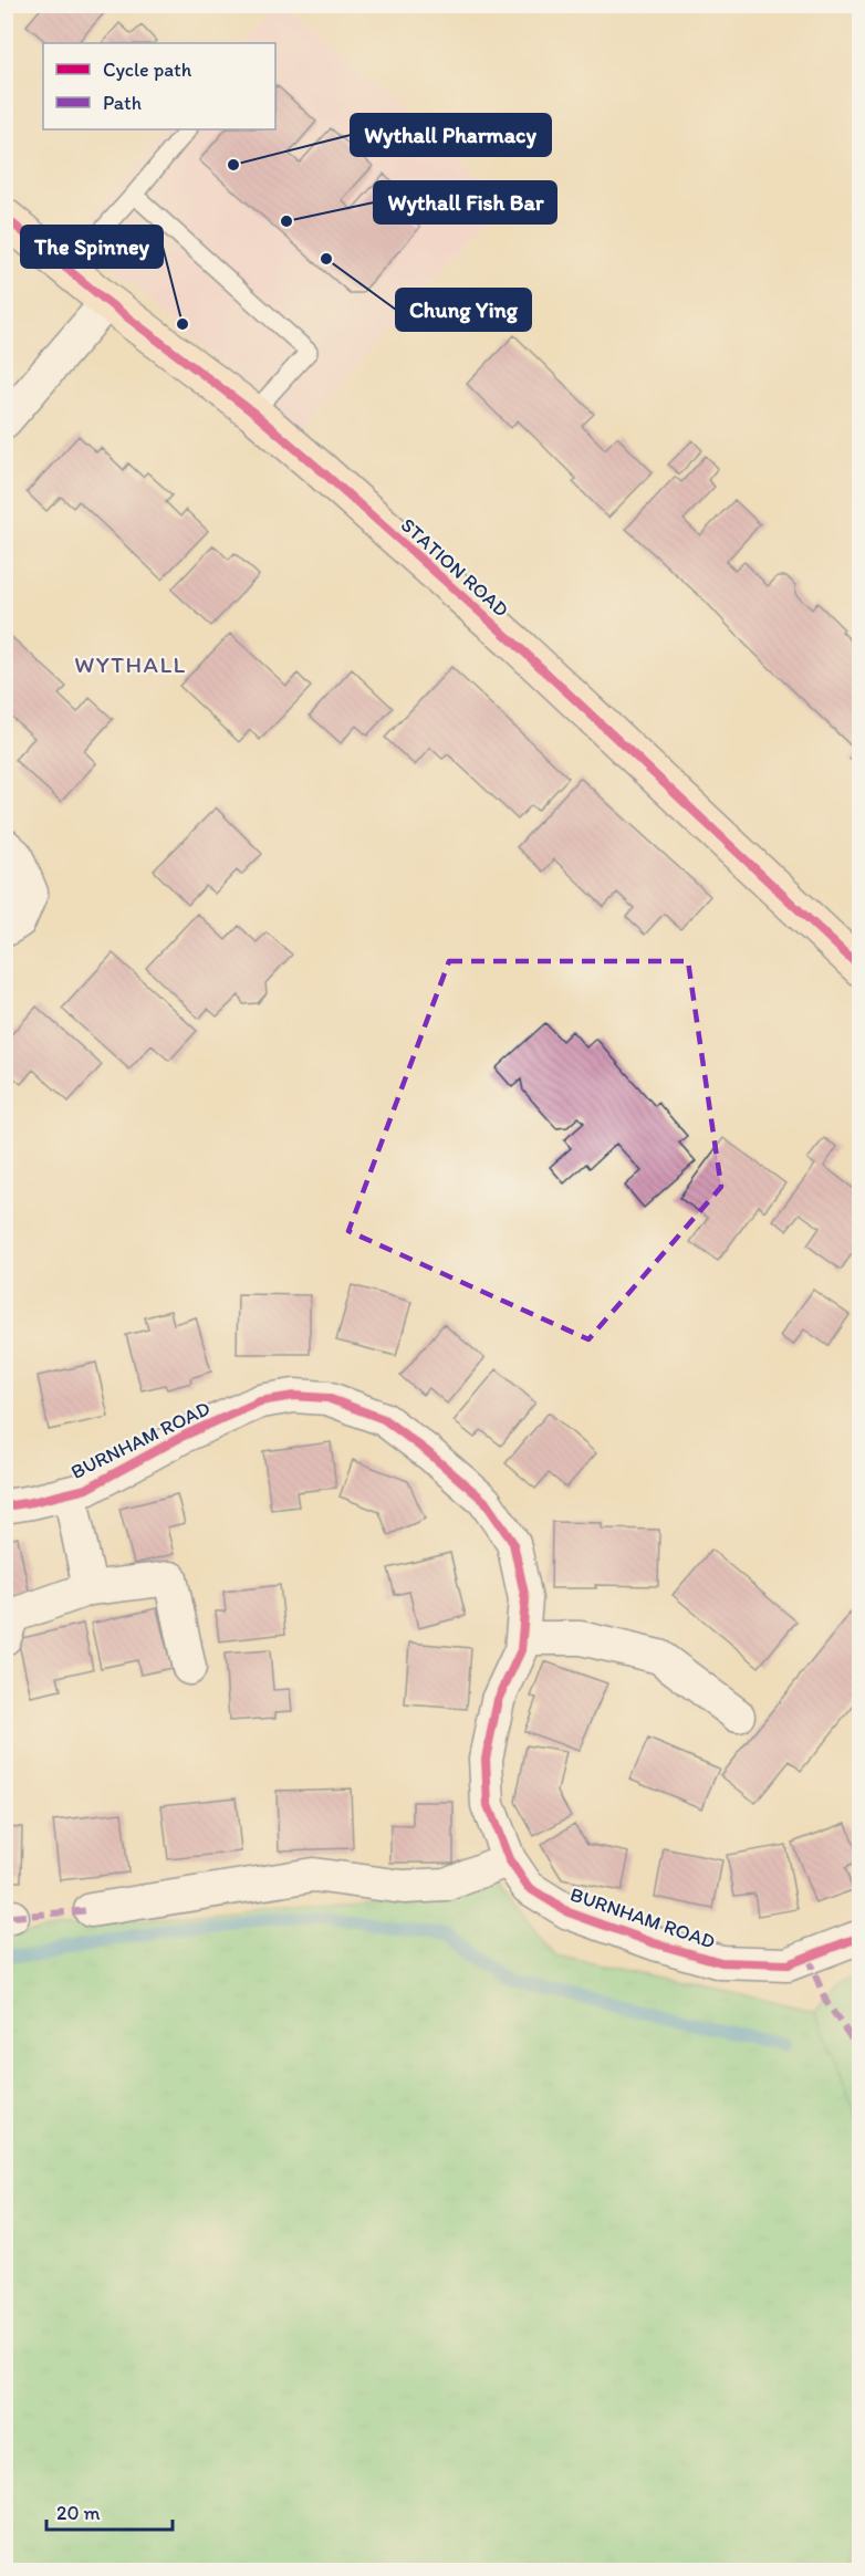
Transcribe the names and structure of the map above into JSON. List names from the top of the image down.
{
  "streets": {
    "street": ["STATION ROAD", "BURNHAM ROAD"]
  },
  "districts": ["WYTHALL"],
  "places": [
    "Wythall Pharmacy",
    "Wythall Fish Bar",
    "Chung Ying",
    "The Spinney"
  ],
  "legend": ["Cycle path", "Path"],
  "scale_bar": "20 m"
}
